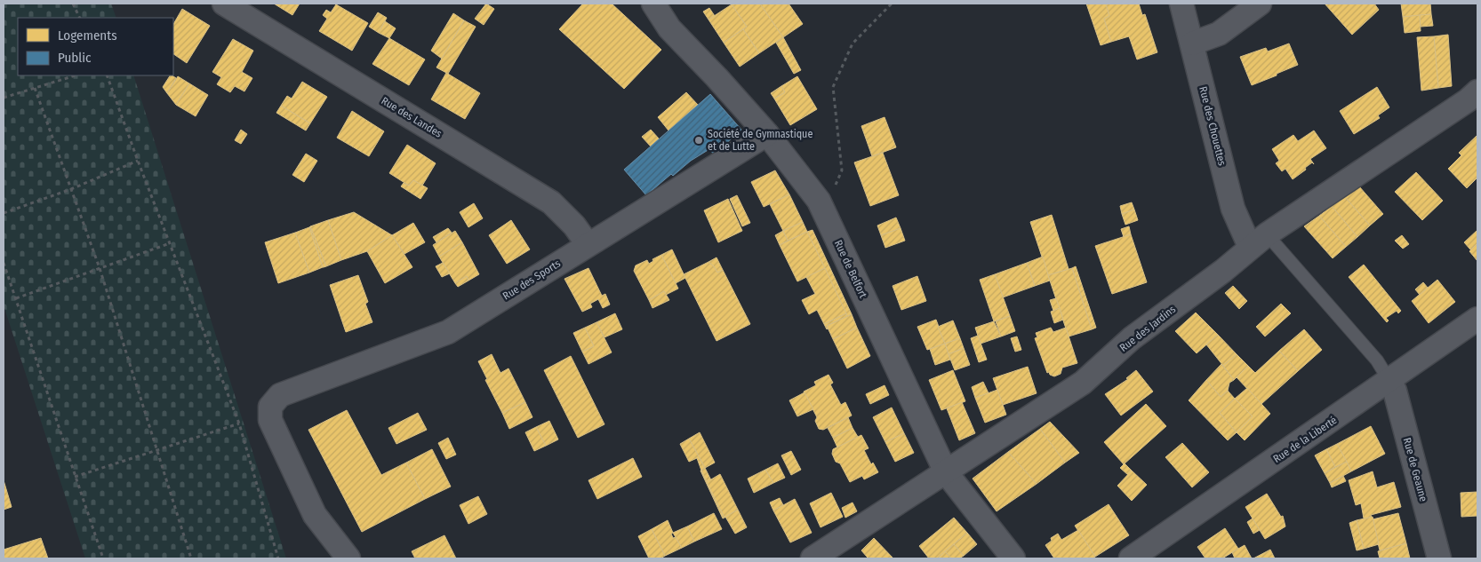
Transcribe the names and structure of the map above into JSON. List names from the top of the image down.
{
  "streets": {
    "street": [
      "Rue des Landes",
      "Rue des Chouettes",
      "Rue de Belfort",
      "Rue des Sports",
      "Rue des Jardins",
      "Rue de la Liberté",
      "Rue de Geaune"
    ]
  },
  "crossings": [
    ["Rue des Landes", "Rue des Sports"],
    ["Rue des Chouettes", "Rue des Jardins"],
    ["Rue de Belfort", "Rue des Sports"],
    ["Rue de Belfort", "Rue des Jardins"],
    ["Rue de la Liberté", "Rue de Geaune"]
  ],
  "places": ["Société de Gymnastique et de Lutte"],
  "legend": ["Logements", "Public"]
}
